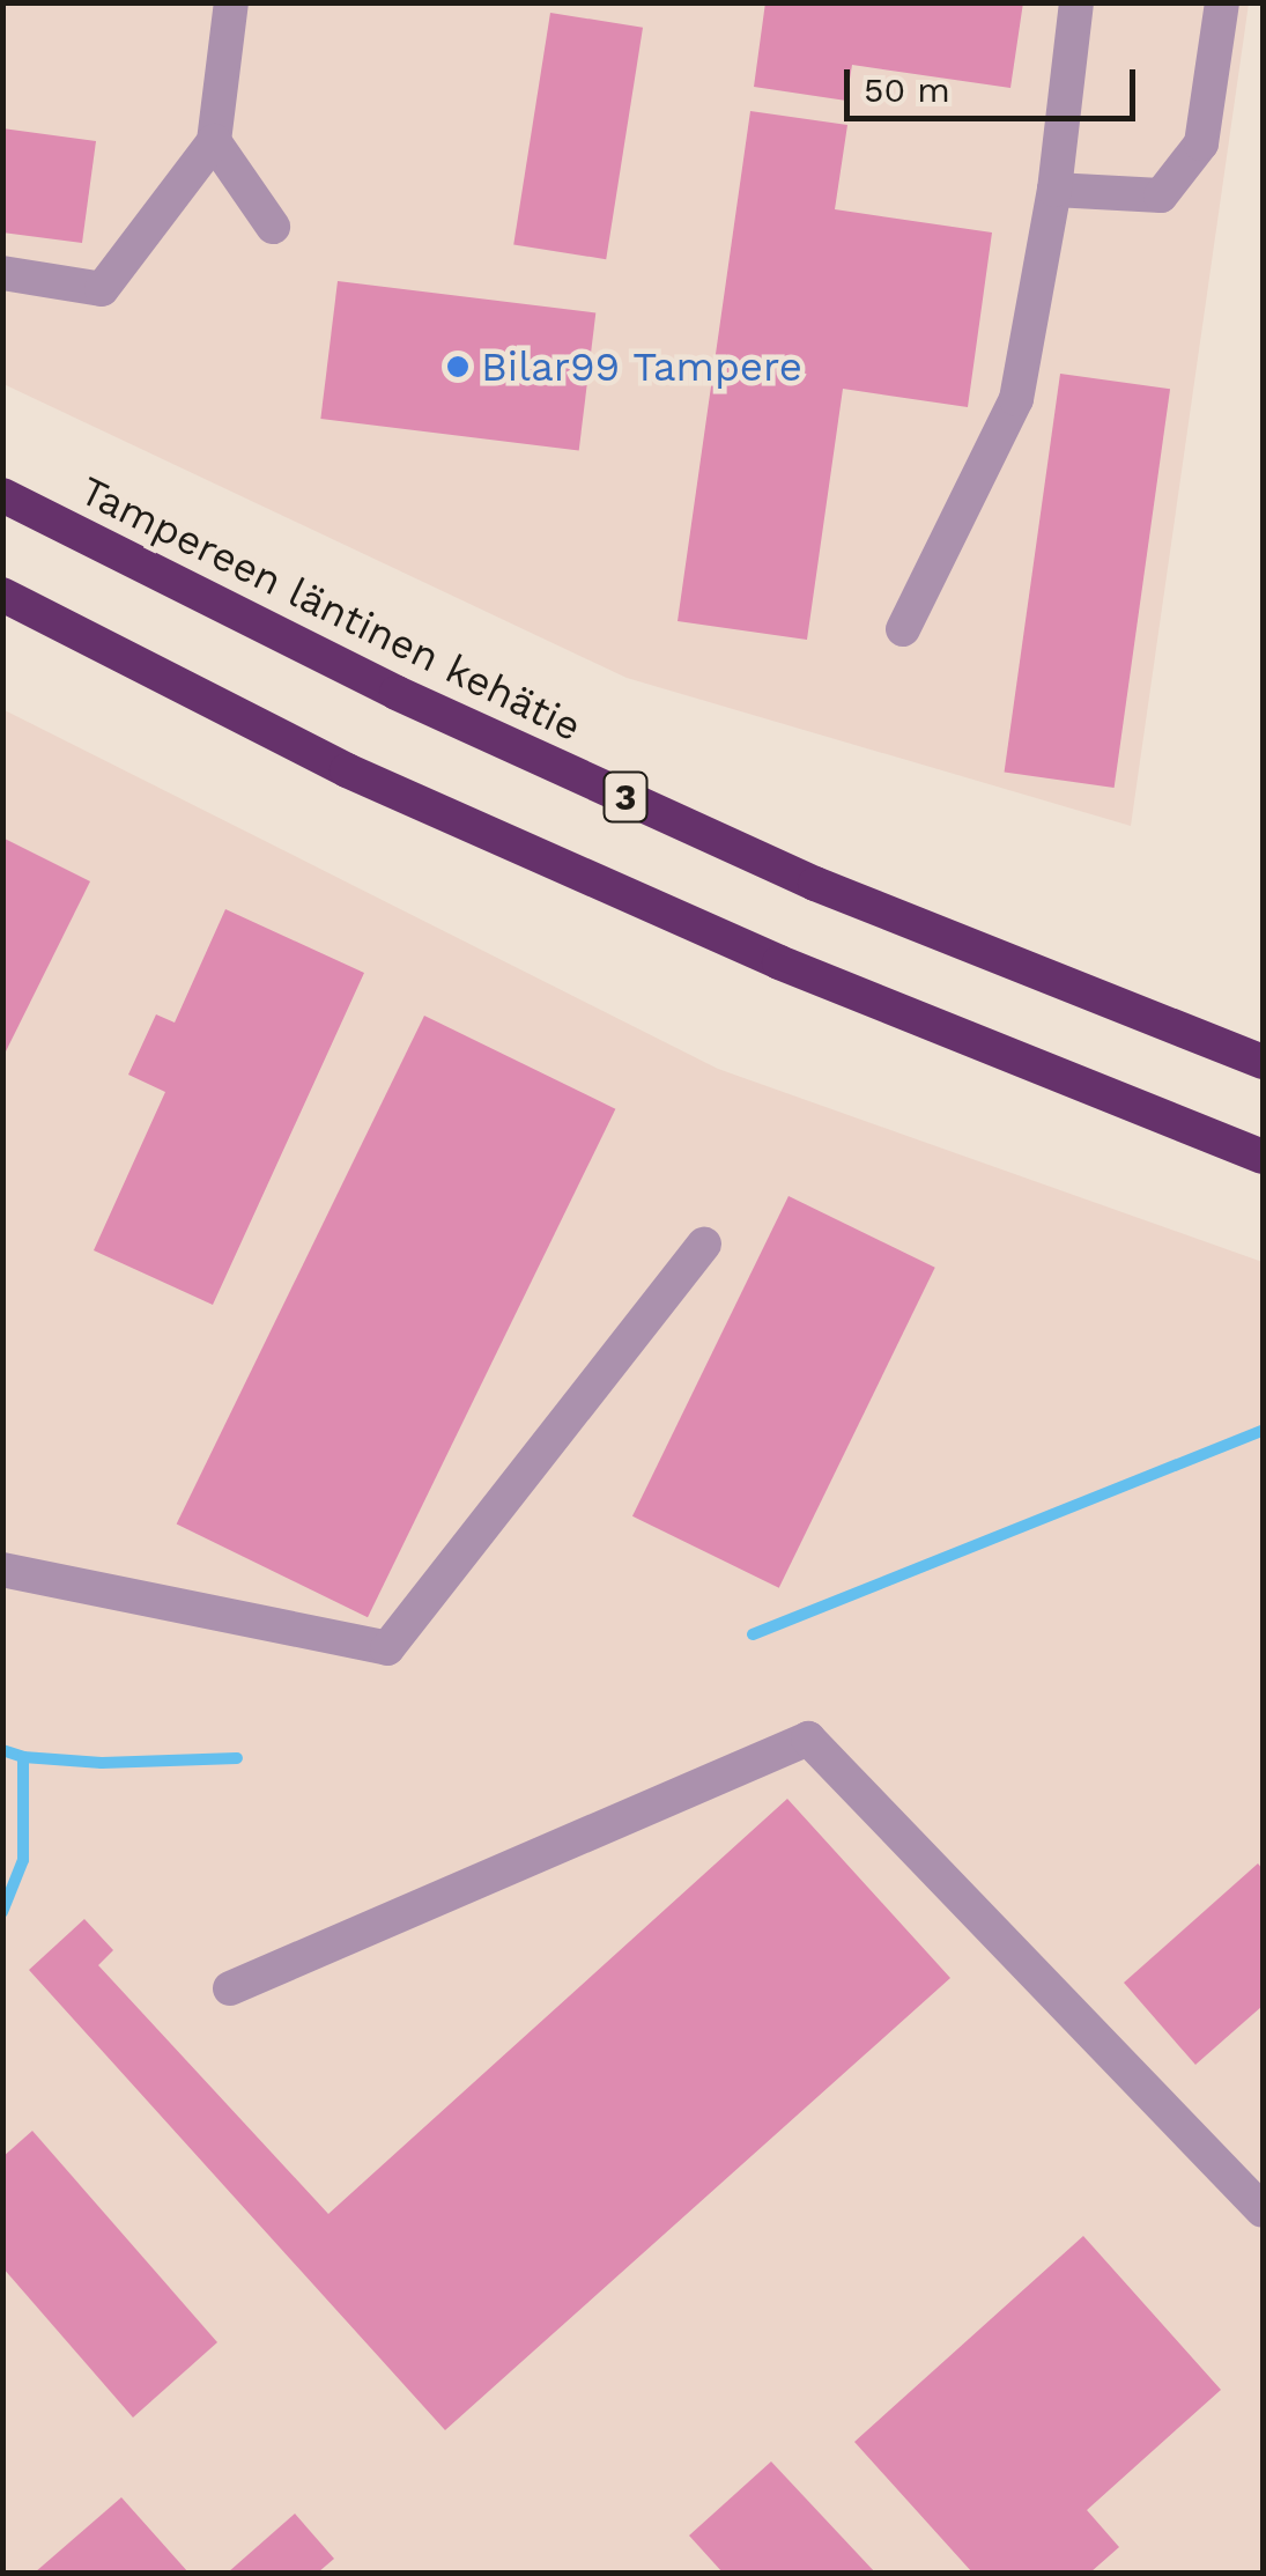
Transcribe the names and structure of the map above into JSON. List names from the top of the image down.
{
  "streets": {
    "highway": ["Tampereen läntinen kehätie", "3"]
  },
  "places": ["Bilar99 Tampere"],
  "scale_bar": "50 m"
}
